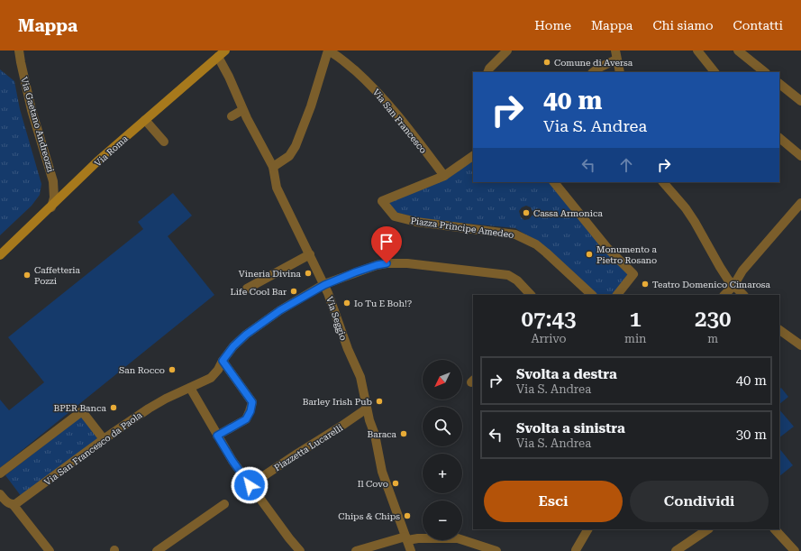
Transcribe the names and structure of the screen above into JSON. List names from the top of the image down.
{
  "streets": {
    "street": [
      "Via San Francesco",
      "Via Gaetano Andreozzi",
      "Via Roma",
      "Piazza Principe Amedeo",
      "Via Seggio",
      "Piazzetta Lucarelli",
      "Via San Francesco da Paola"
    ]
  },
  "crossings": [
    ["Via San Francesco", "Piazza Principe Amedeo"],
    ["Via Roma", "Via Seggio"],
    ["Via Seggio", "Piazzetta Lucarelli"],
    ["Via Seggio", "Via San Francesco da Paola"]
  ],
  "places": [
    "Comune di Aversa",
    "Cassa Armonica",
    "Monumento a Pietro Rosano",
    "Vineria Divina",
    "Caffetteria Pozzi",
    "Teatro Domenico Cimarosa",
    "Life Cool Bar",
    "Io Tu E Boh!?",
    "San Rocco",
    "Barley Irish Pub",
    "BPER Banca",
    "Baraca",
    "Il Covo",
    "Chips & Chips"
  ],
  "north": "bottom left",
  "page": {
    "header": "Mappa",
    "nav": [
      "Home",
      "Mappa",
      "Chi siamo",
      "Contatti"
    ],
    "turn": ["40 m", "Via S. Andrea"],
    "eta": [
      "07:43",
      "Arrivo",
      "1",
      "min",
      "230",
      "m"
    ],
    "list": [
      {
        "name": "Svolta a destra",
        "note": "Via S. Andrea",
        "value": "40 m"
      },
      {
        "name": "Svolta a sinistra",
        "note": "Via S. Andrea",
        "value": "30 m"
      }
    ],
    "map_buttons": ["+", "−"],
    "buttons": ["Esci", "Condividi"]
  }
}
